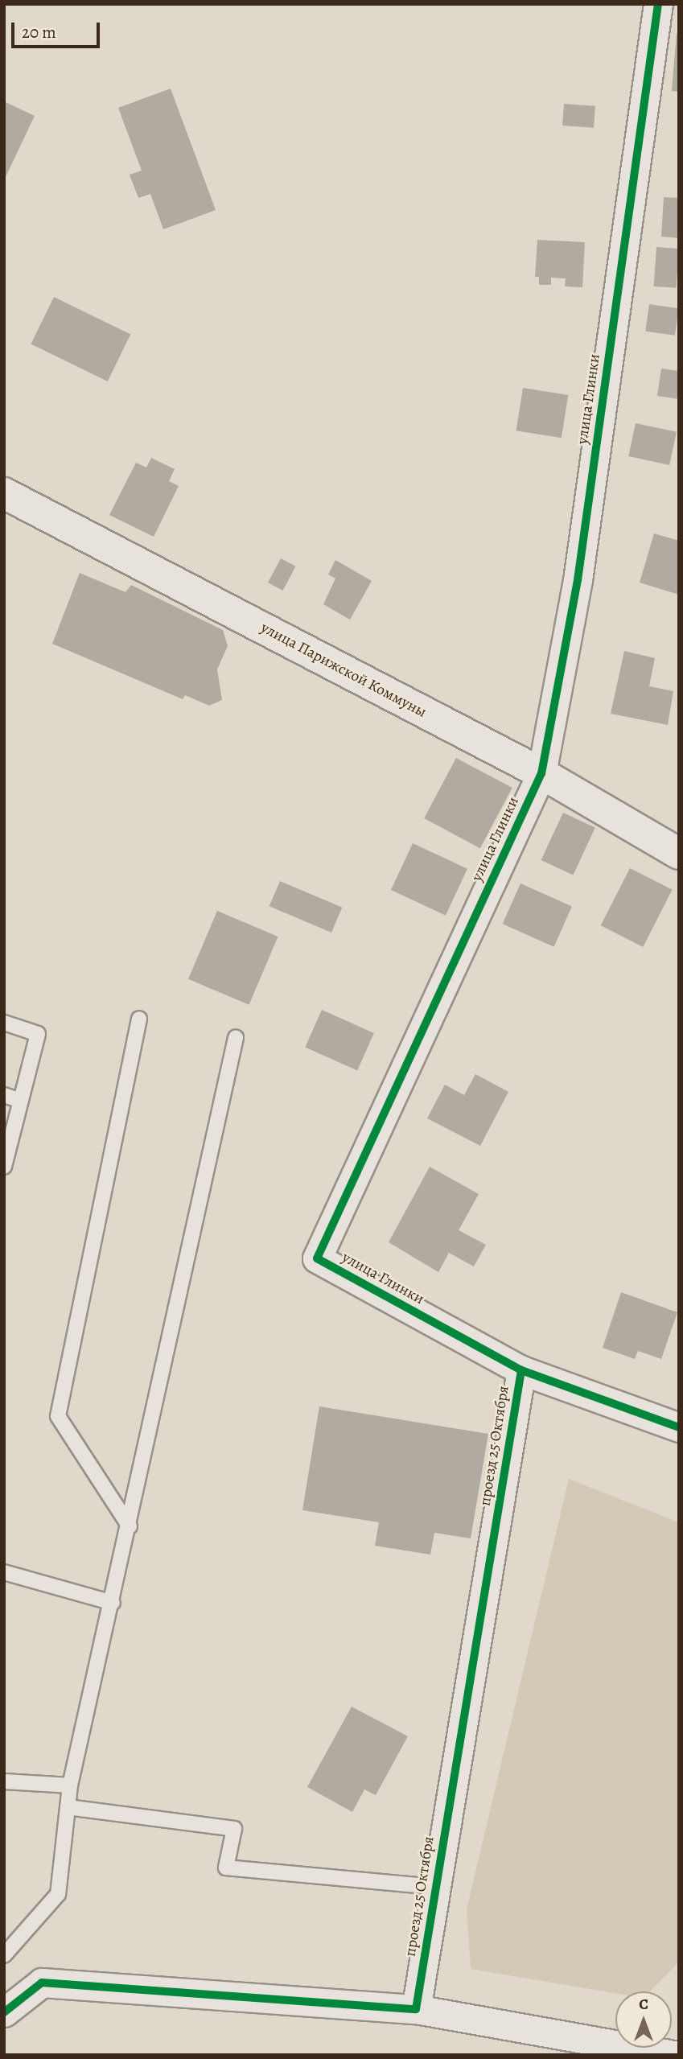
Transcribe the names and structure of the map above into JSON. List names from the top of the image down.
{
  "streets": {
    "street": ["улица Глинки", "улица Парижской Коммуны", "проезд 25 Октября"]
  },
  "crossings": [
    ["улица Глинки", "улица Парижской Коммуны"],
    ["улица Глинки", "проезд 25 Октября"]
  ],
  "scale_bar": "20 m",
  "north": "top"
}
